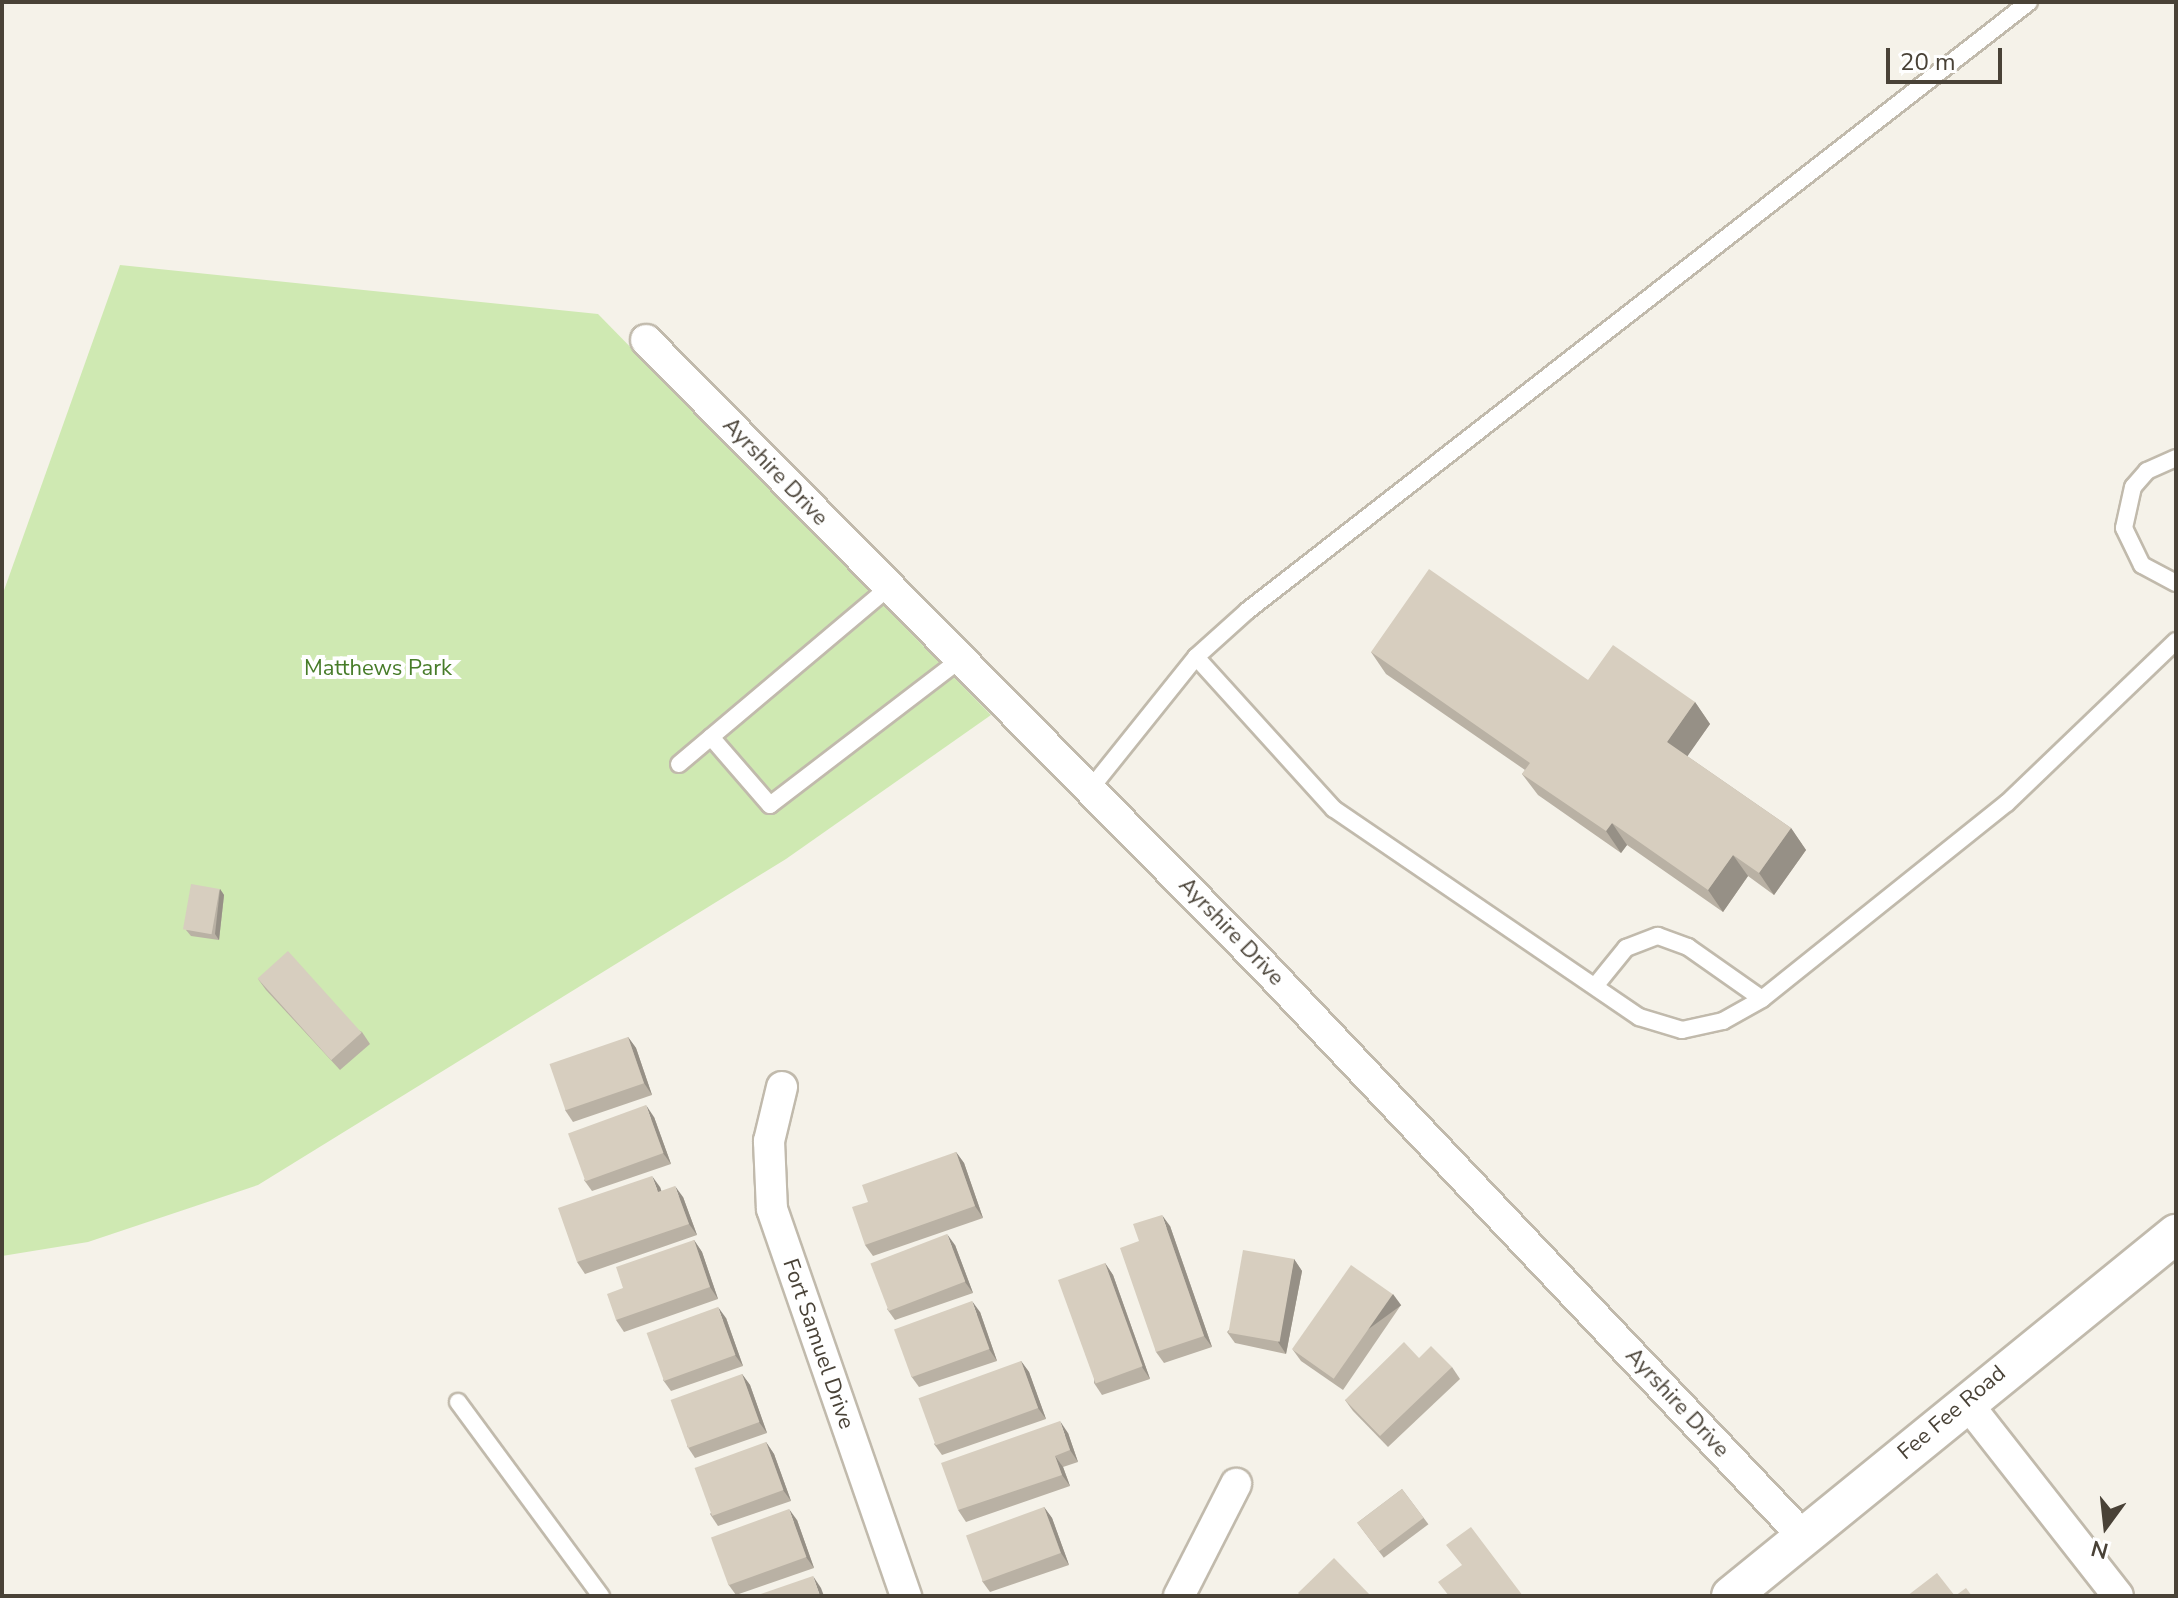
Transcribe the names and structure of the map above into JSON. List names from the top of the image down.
{
  "streets": {
    "street": ["Ayrshire Drive", "Fort Samuel Drive", "Fee Fee Road"]
  },
  "crossings": [
    ["Ayrshire Drive", "Fee Fee Road"]
  ],
  "parks": ["Matthews Park"],
  "scale_bar": "20 m",
  "north": "bottom"
}
